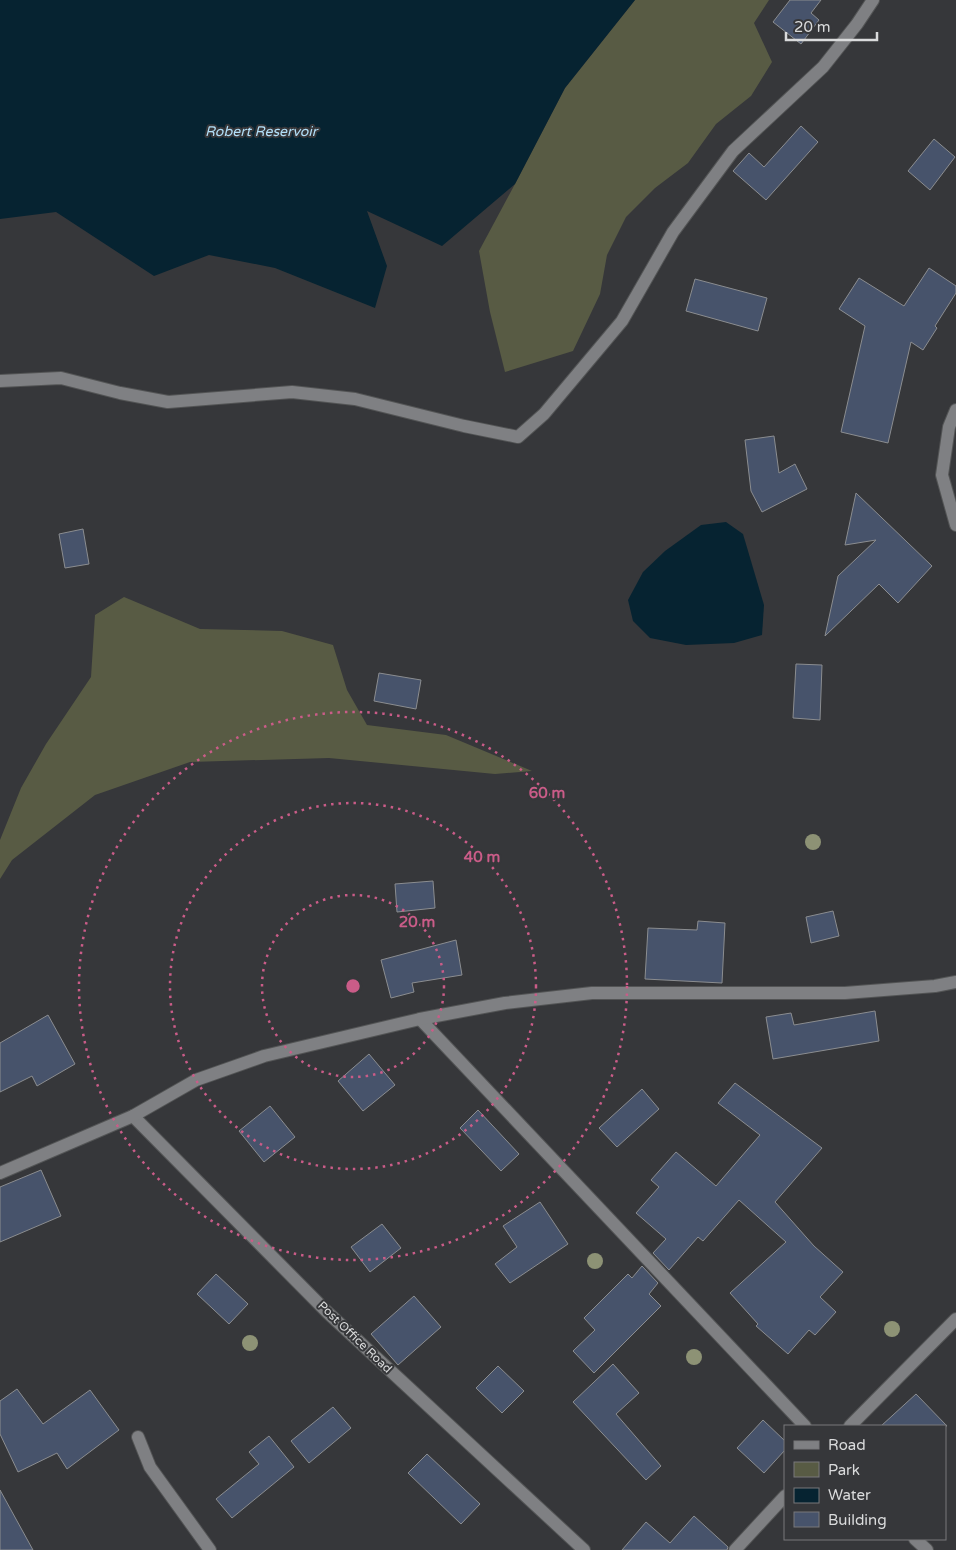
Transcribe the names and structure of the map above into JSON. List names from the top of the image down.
{
  "streets": {
    "street": ["Post Office Road"]
  },
  "water": ["Robert Reservoir"],
  "legend": [
    "Road",
    "Park",
    "Water",
    "Building"
  ],
  "scale_bar": "20 m",
  "rings": ["60 m", "40 m", "20 m"]
}
